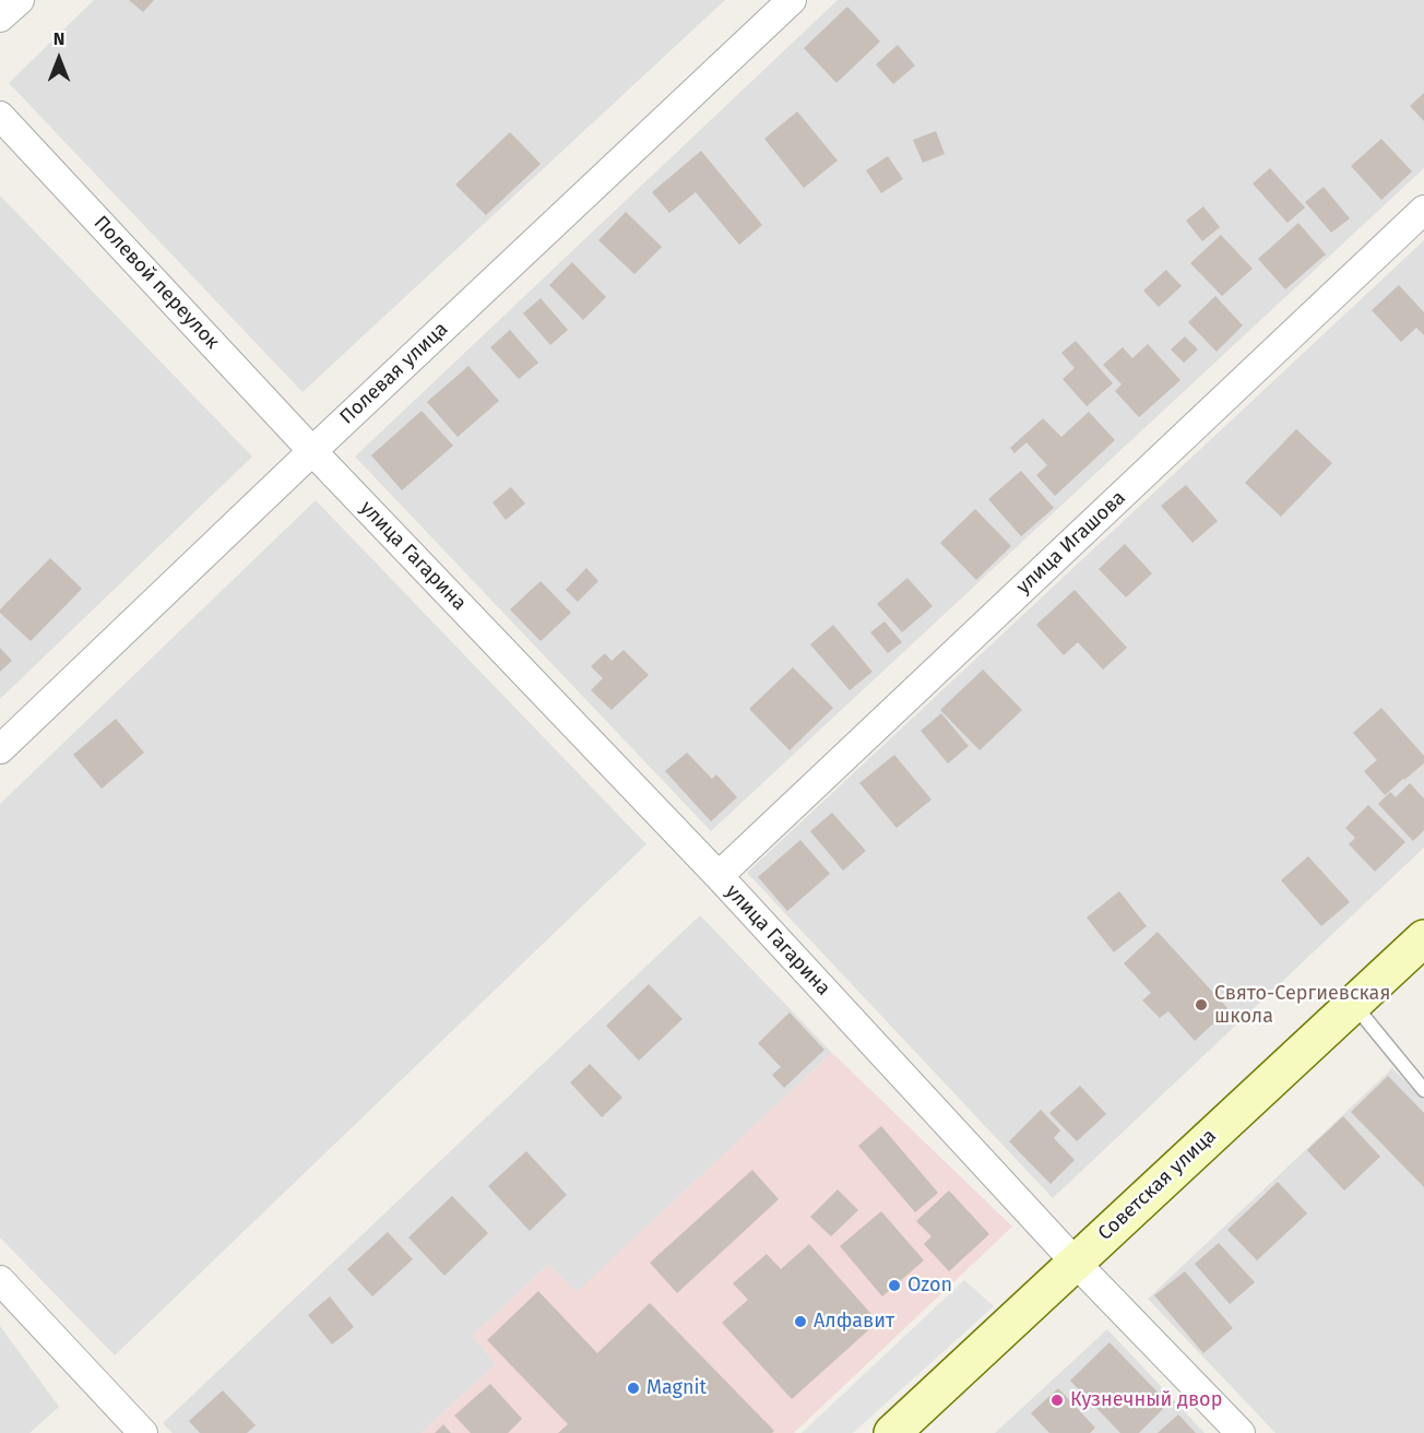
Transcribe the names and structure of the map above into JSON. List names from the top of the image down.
{
  "streets": {
    "main road": ["Советская улица"],
    "street": [
      "Полевой переулок",
      "Полевая улица",
      "улица Игашова",
      "улица Гагарина"
    ]
  },
  "crossings": [
    ["Полевой переулок", "Полевая улица"],
    ["Полевой переулок", "улица Гагарина"],
    ["Полевая улица", "улица Гагарина"],
    ["улица Игашова", "улица Гагарина"],
    ["улица Гагарина", "Советская улица"]
  ],
  "places": [
    "Свято-Сергиевская школа",
    "Ozon",
    "Алфавит",
    "Magnit",
    "Кузнечный двор"
  ],
  "north": "top"
}
